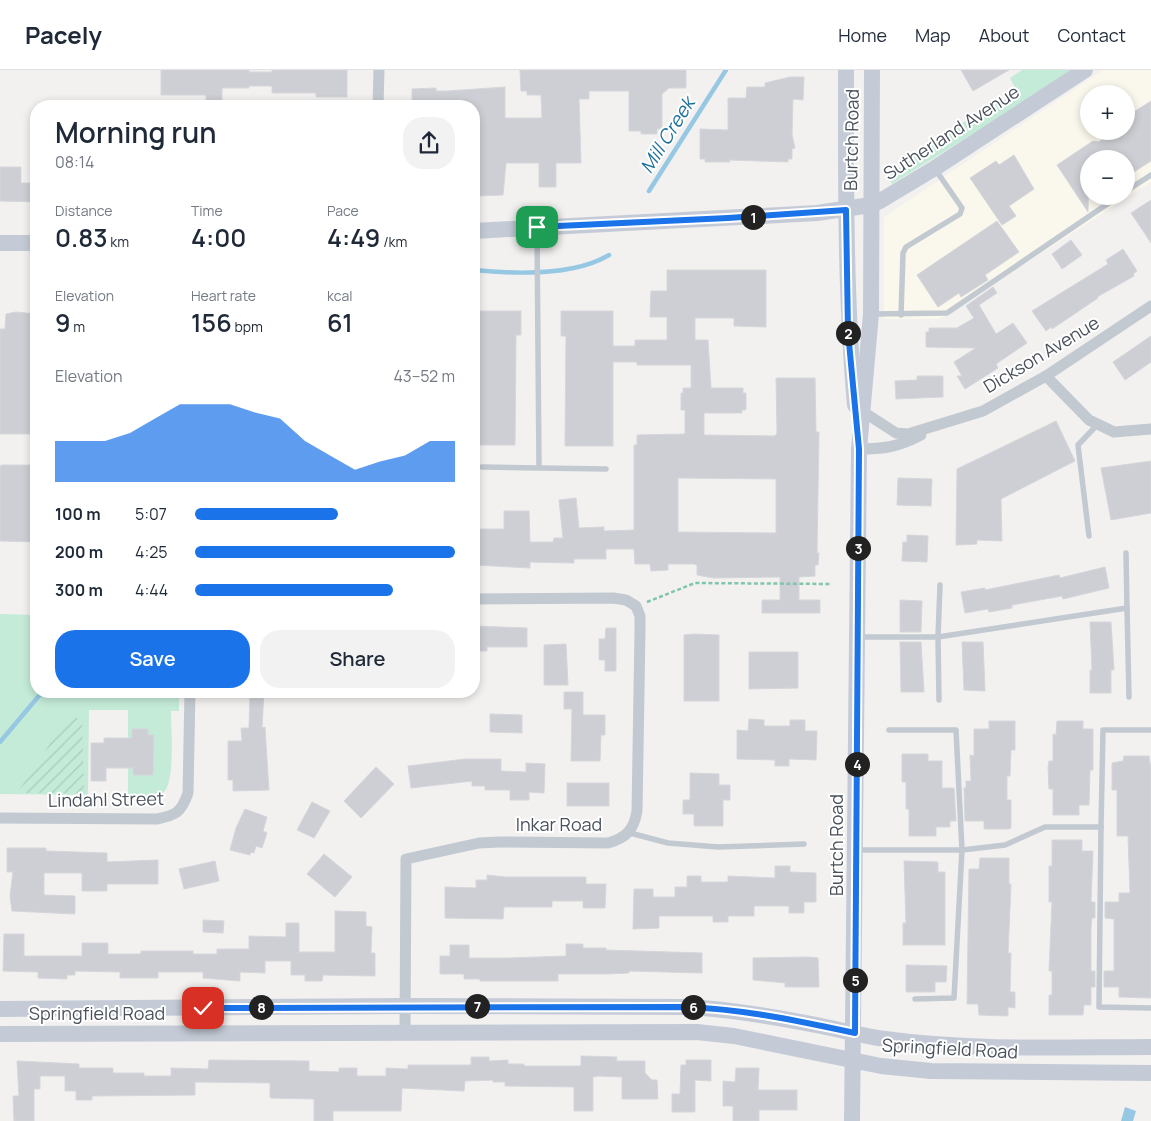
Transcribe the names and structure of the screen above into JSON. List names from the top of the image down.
{
  "streets": {
    "main road": ["Sutherland Avenue", "Burtch Road", "Springfield Road"],
    "street": ["Dickson Avenue", "Lindahl Street", "Inkar Road"]
  },
  "crossings": [
    ["Sutherland Avenue", "Burtch Road"],
    ["Burtch Road", "Dickson Avenue"],
    ["Burtch Road", "Springfield Road"],
    ["Inkar Road", "Springfield Road"]
  ],
  "water": ["Mill Creek"],
  "page": {
    "header": "Pacely",
    "nav": [
      "Home",
      "Map",
      "About",
      "Contact"
    ],
    "map_buttons": ["+", "−"],
    "heading": ["Morning run", "08:14"],
    "stats": [
      ["Distance", "0.83 km"],
      ["Time", "4:00"],
      ["Pace", "4:49 /km"],
      ["Elevation", "9 m"],
      ["Heart rate", "156 bpm"],
      ["kcal", "61"]
    ],
    "pins": [
      "1",
      "2",
      "3",
      "4",
      "5",
      "7",
      "6",
      "8"
    ],
    "chart": ["Elevation", "43–52 m"],
    "list": [
      {
        "name": "100 m",
        "note": "5:07"
      },
      {
        "name": "200 m",
        "note": "4:25"
      },
      {
        "name": "300 m",
        "note": "4:44"
      }
    ],
    "buttons": ["Save", "Share"]
  }
}
